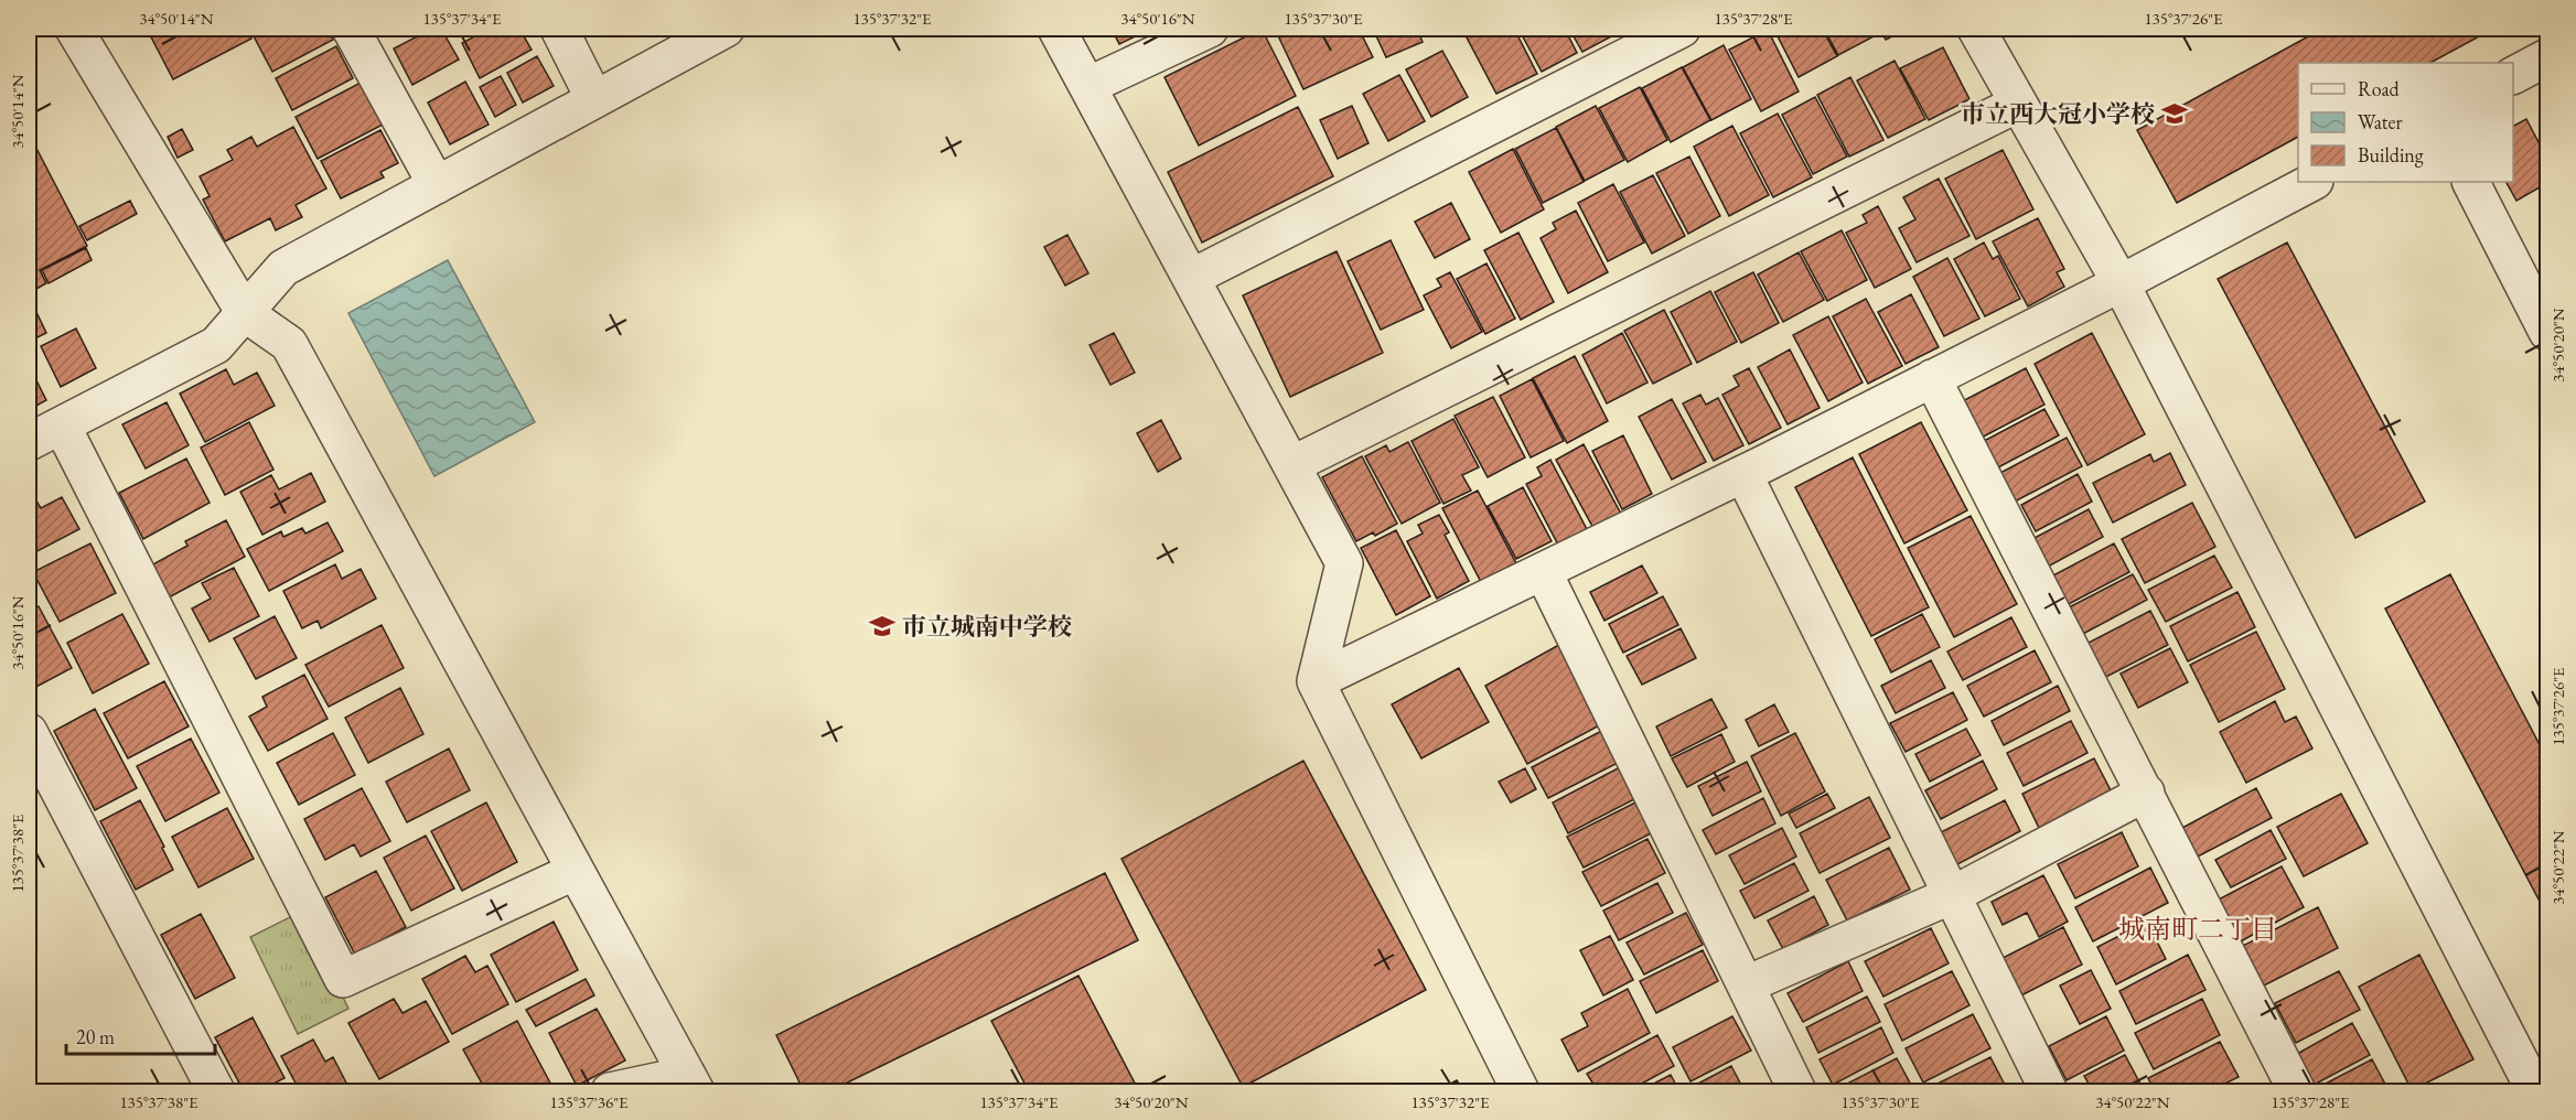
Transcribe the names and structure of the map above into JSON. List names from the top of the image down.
{
  "districts": ["城南町二丁目"],
  "places": {
    "school or university": ["市立西大冠小学校", "市立城南中学校"]
  },
  "legend": ["Road", "Water", "Building"],
  "scale_bar": "20 m",
  "coordinates": [
    "34°50'14\"N",
    "135°37'34\"E",
    "135°37'32\"E",
    "34°50'16\"N",
    "135°37'30\"E",
    "135°37'28\"E",
    "135°37'26\"E",
    "34°50'20\"N",
    "135°37'38\"E",
    "34°50'22\"N",
    "135°37'36\"E"
  ]
}
